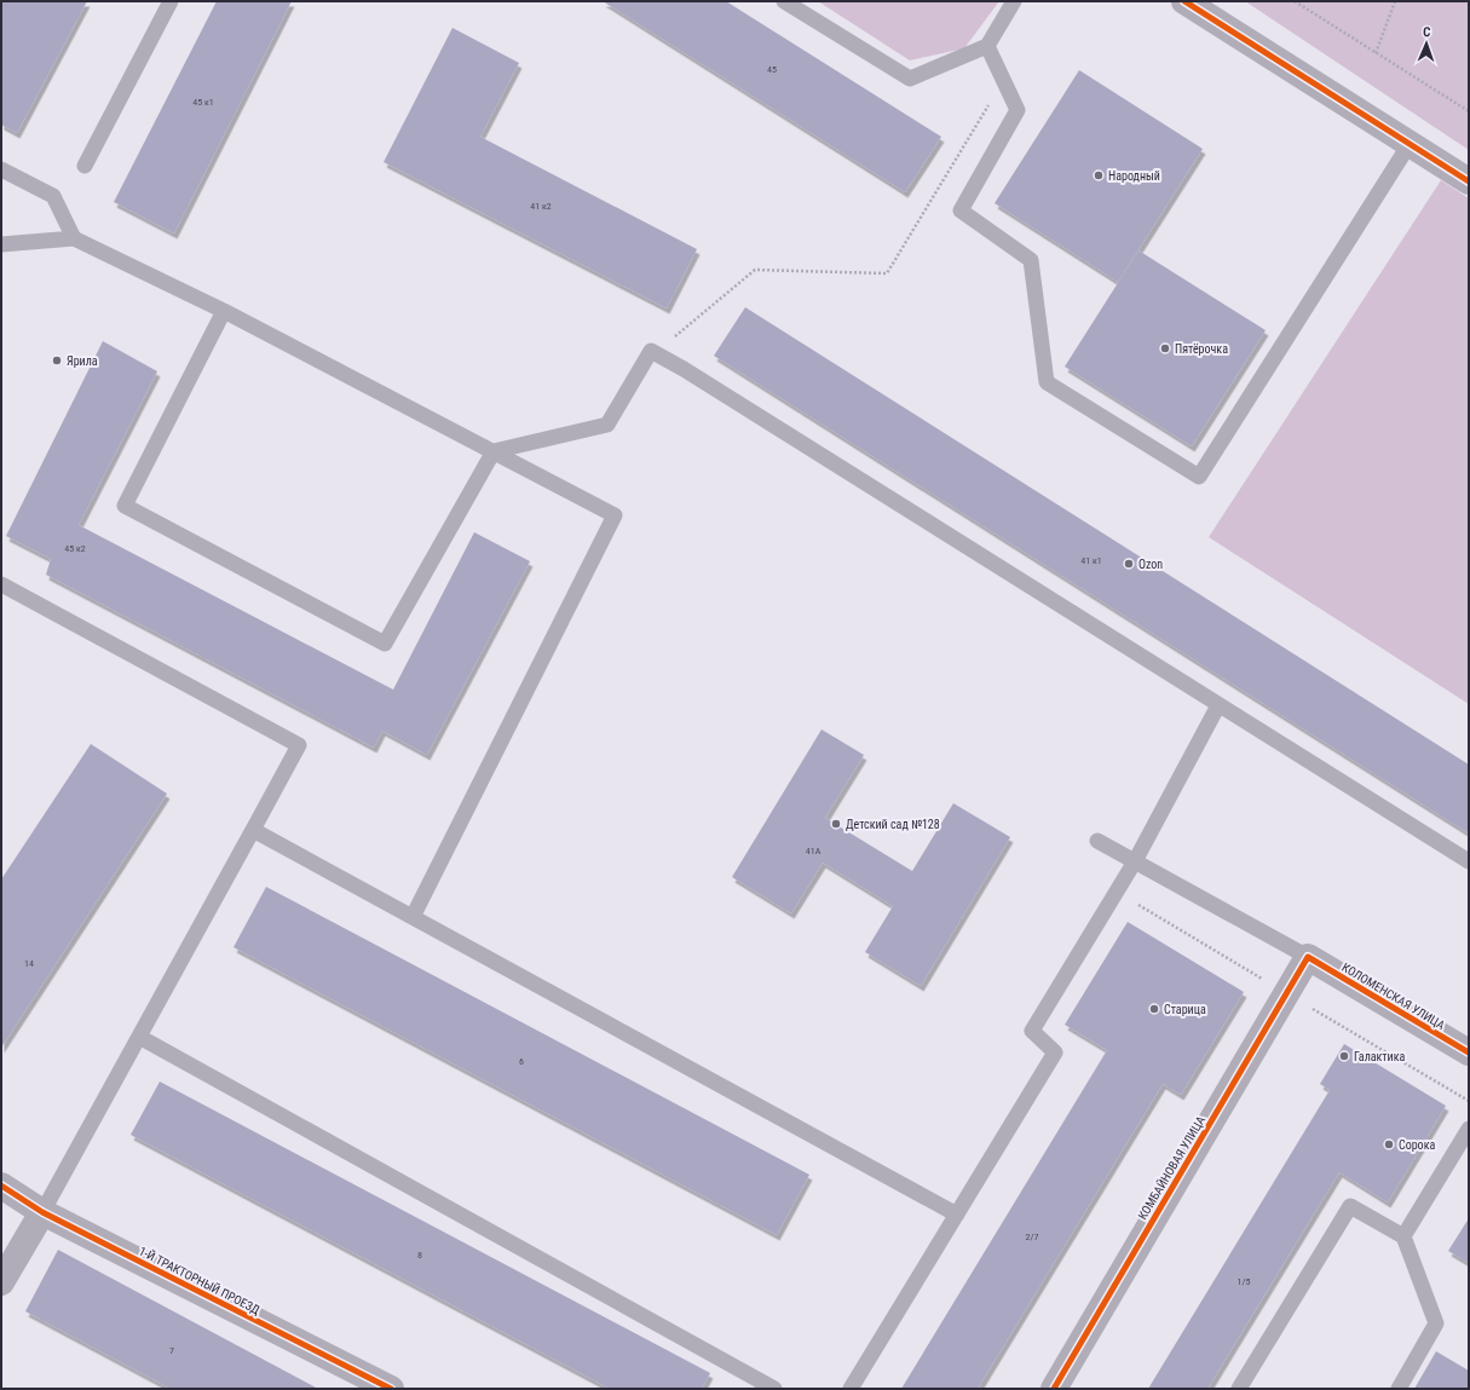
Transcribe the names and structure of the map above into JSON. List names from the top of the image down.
{
  "streets": {
    "street": ["КОЛОМЕНСКАЯ УЛИЦА", "КОМБАЙНОВАЯ УЛИЦА", "1-Й ТРАКТОРНЫЙ ПРОЕЗД"]
  },
  "crossings": [
    ["КОЛОМЕНСКАЯ УЛИЦА", "КОМБАЙНОВАЯ УЛИЦА"]
  ],
  "places": [
    "Народный",
    "Пятёрочка",
    "Ярила",
    "Ozon",
    "Детский сад №128",
    "Старица",
    "Галактика",
    "Сорока"
  ],
  "house_numbers": [
    "45",
    "45 к1",
    "41 к2",
    "45 к2",
    "41 к1",
    "41А",
    "14",
    "6",
    "2/7",
    "8",
    "1/5",
    "7"
  ],
  "north": "top"
}
